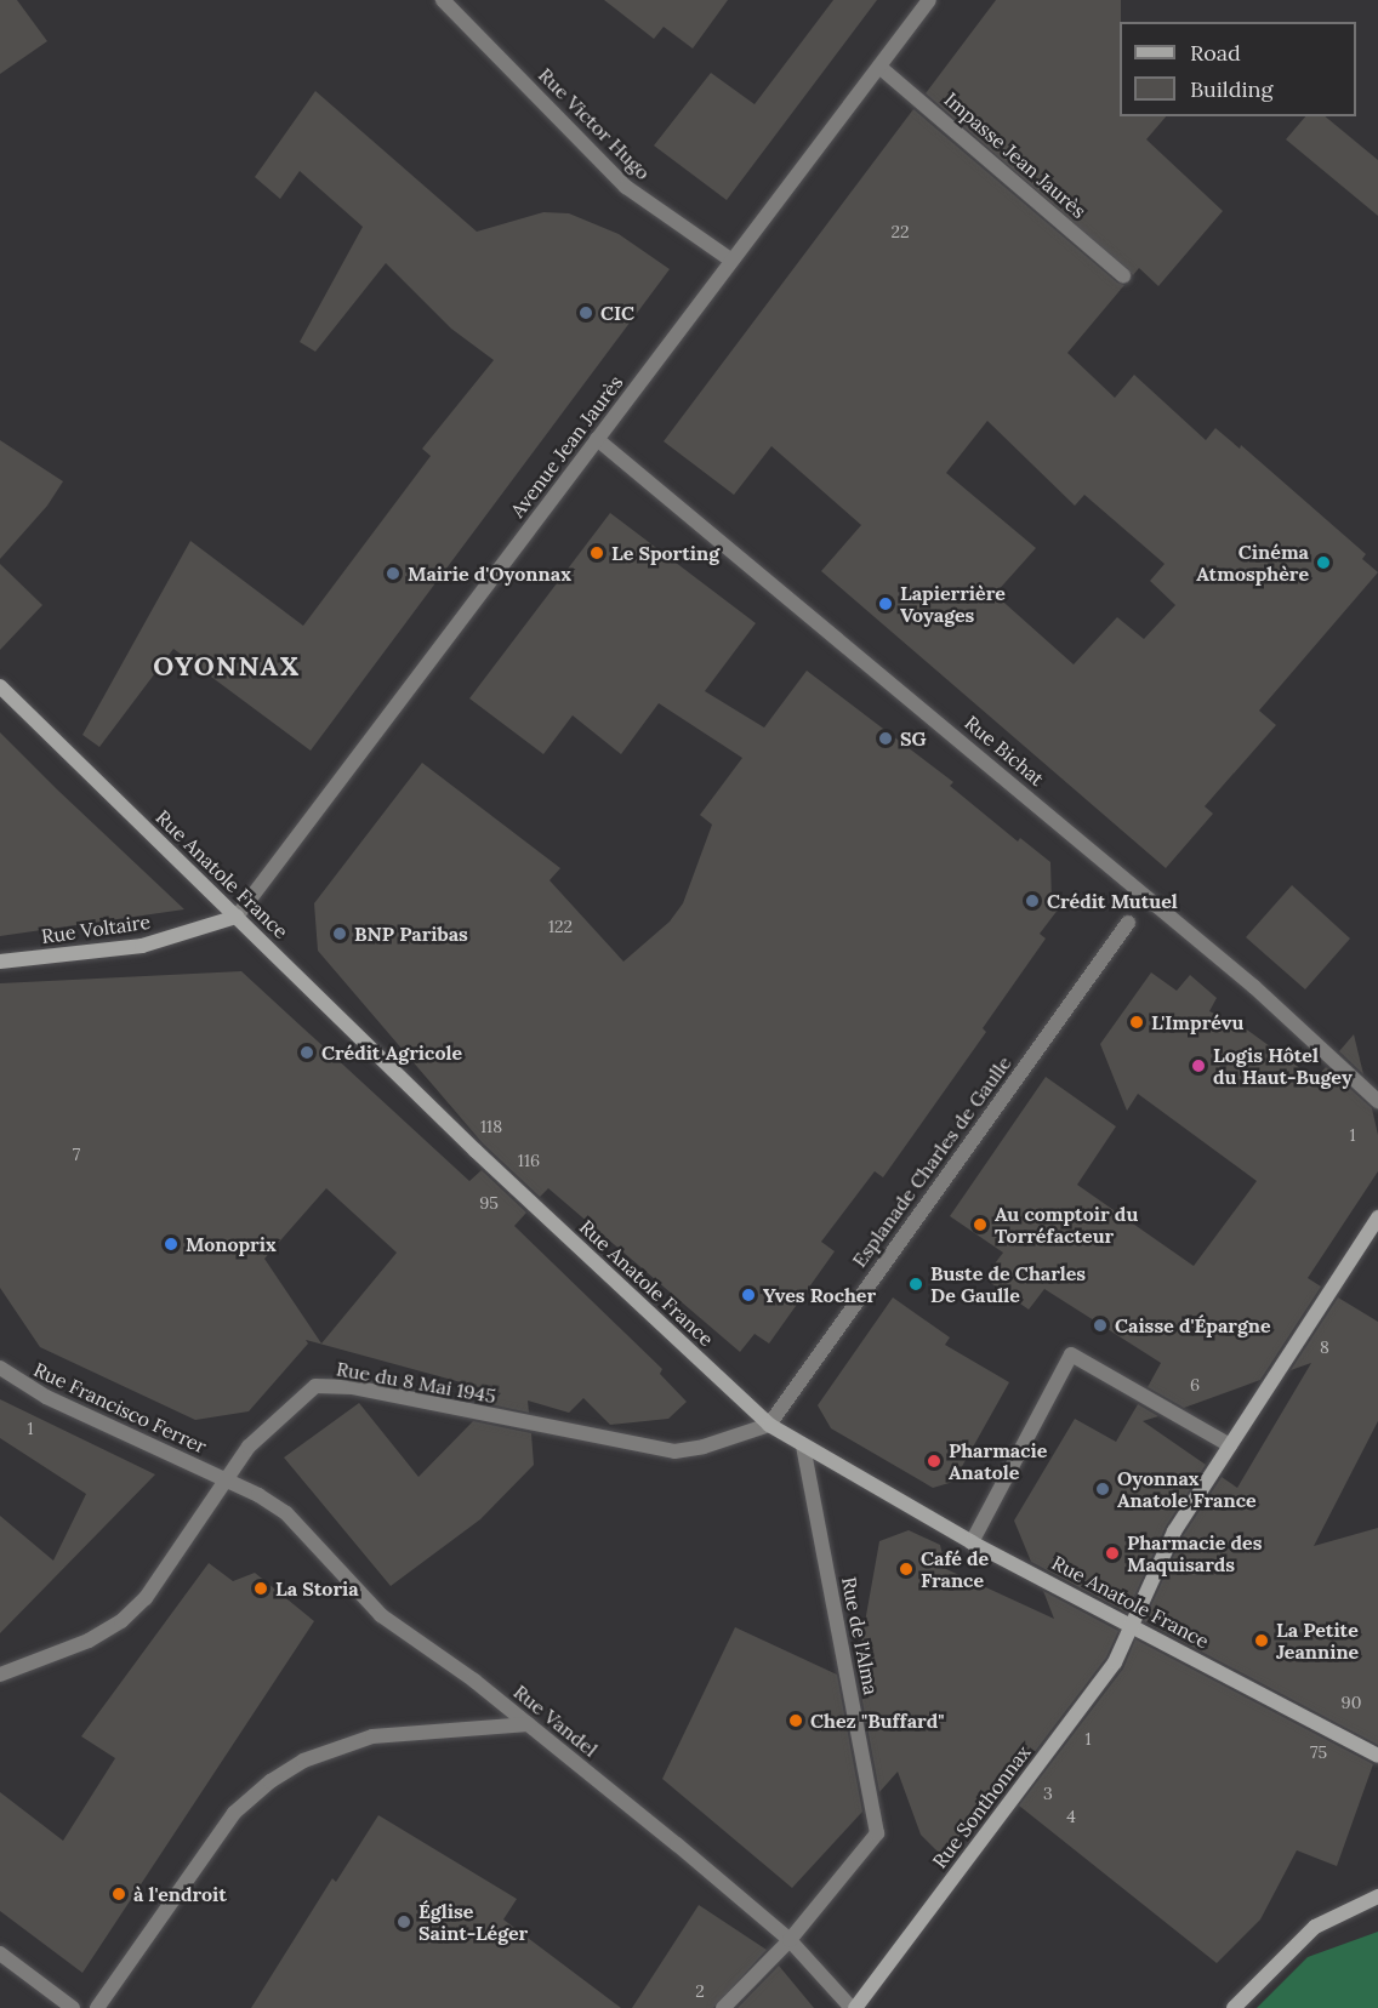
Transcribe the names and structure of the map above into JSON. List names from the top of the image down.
{
  "streets": {
    "main road": ["Rue Anatole France", "Rue Voltaire", "Rue Sonthonnax"],
    "street": [
      "Rue Victor Hugo",
      "Impasse Jean Jaurès",
      "Avenue Jean Jaurès",
      "Rue Bichat",
      "Esplanade Charles de Gaulle",
      "Rue du 8 Mai 1945",
      "Rue Francisco Ferrer",
      "Rue de l'Alma",
      "Rue Vandel"
    ]
  },
  "crossings": [
    ["Rue Victor Hugo", "Avenue Jean Jaurès"],
    ["Impasse Jean Jaurès", "Avenue Jean Jaurès"],
    ["Avenue Jean Jaurès", "Rue Bichat"],
    ["Avenue Jean Jaurès", "Rue Anatole France"],
    ["Avenue Jean Jaurès", "Rue Voltaire"],
    ["Rue Anatole France", "Rue Voltaire"],
    ["Rue Anatole France", "Esplanade Charles de Gaulle"],
    ["Rue Anatole France", "Rue du 8 Mai 1945"],
    ["Rue Anatole France", "Rue de l'Alma"],
    ["Rue Anatole France", "Rue Sonthonnax"],
    ["Esplanade Charles de Gaulle", "Rue du 8 Mai 1945"],
    ["Rue du 8 Mai 1945", "Rue Francisco Ferrer"],
    ["Rue du 8 Mai 1945", "Rue Vandel"],
    ["Rue Francisco Ferrer", "Rue Vandel"],
    ["Rue de l'Alma", "Rue Vandel"],
    ["Rue Vandel", "Rue Sonthonnax"]
  ],
  "districts": ["OYONNAX"],
  "places": [
    "CIC",
    "Le Sporting",
    "Cinéma Atmosphère",
    "Mairie d'Oyonnax",
    "Lapierrière Voyages",
    "SG",
    "Crédit Mutuel",
    "BNP Paribas",
    "L'Imprévu",
    "Crédit Agricole",
    "Logis Hôtel du Haut-Bugey",
    "Au comptoir du Torréfacteur",
    "Monoprix",
    "Buste de Charles De Gaulle",
    "Yves Rocher",
    "Caisse d'Épargne",
    "Pharmacie Anatole",
    "Oyonnax Anatole France",
    "Pharmacie des Maquisards",
    "Café de France",
    "La Storia",
    "La Petite Jeannine",
    "Chez \"Buffard\"",
    "à l'endroit",
    "Église Saint-Léger"
  ],
  "house_numbers": [
    "22",
    "122",
    "118",
    "1",
    "7",
    "116",
    "95",
    "8",
    "6",
    "1",
    "90",
    "1",
    "75",
    "3",
    "4",
    "2"
  ],
  "legend": ["Road", "Building"]
}
